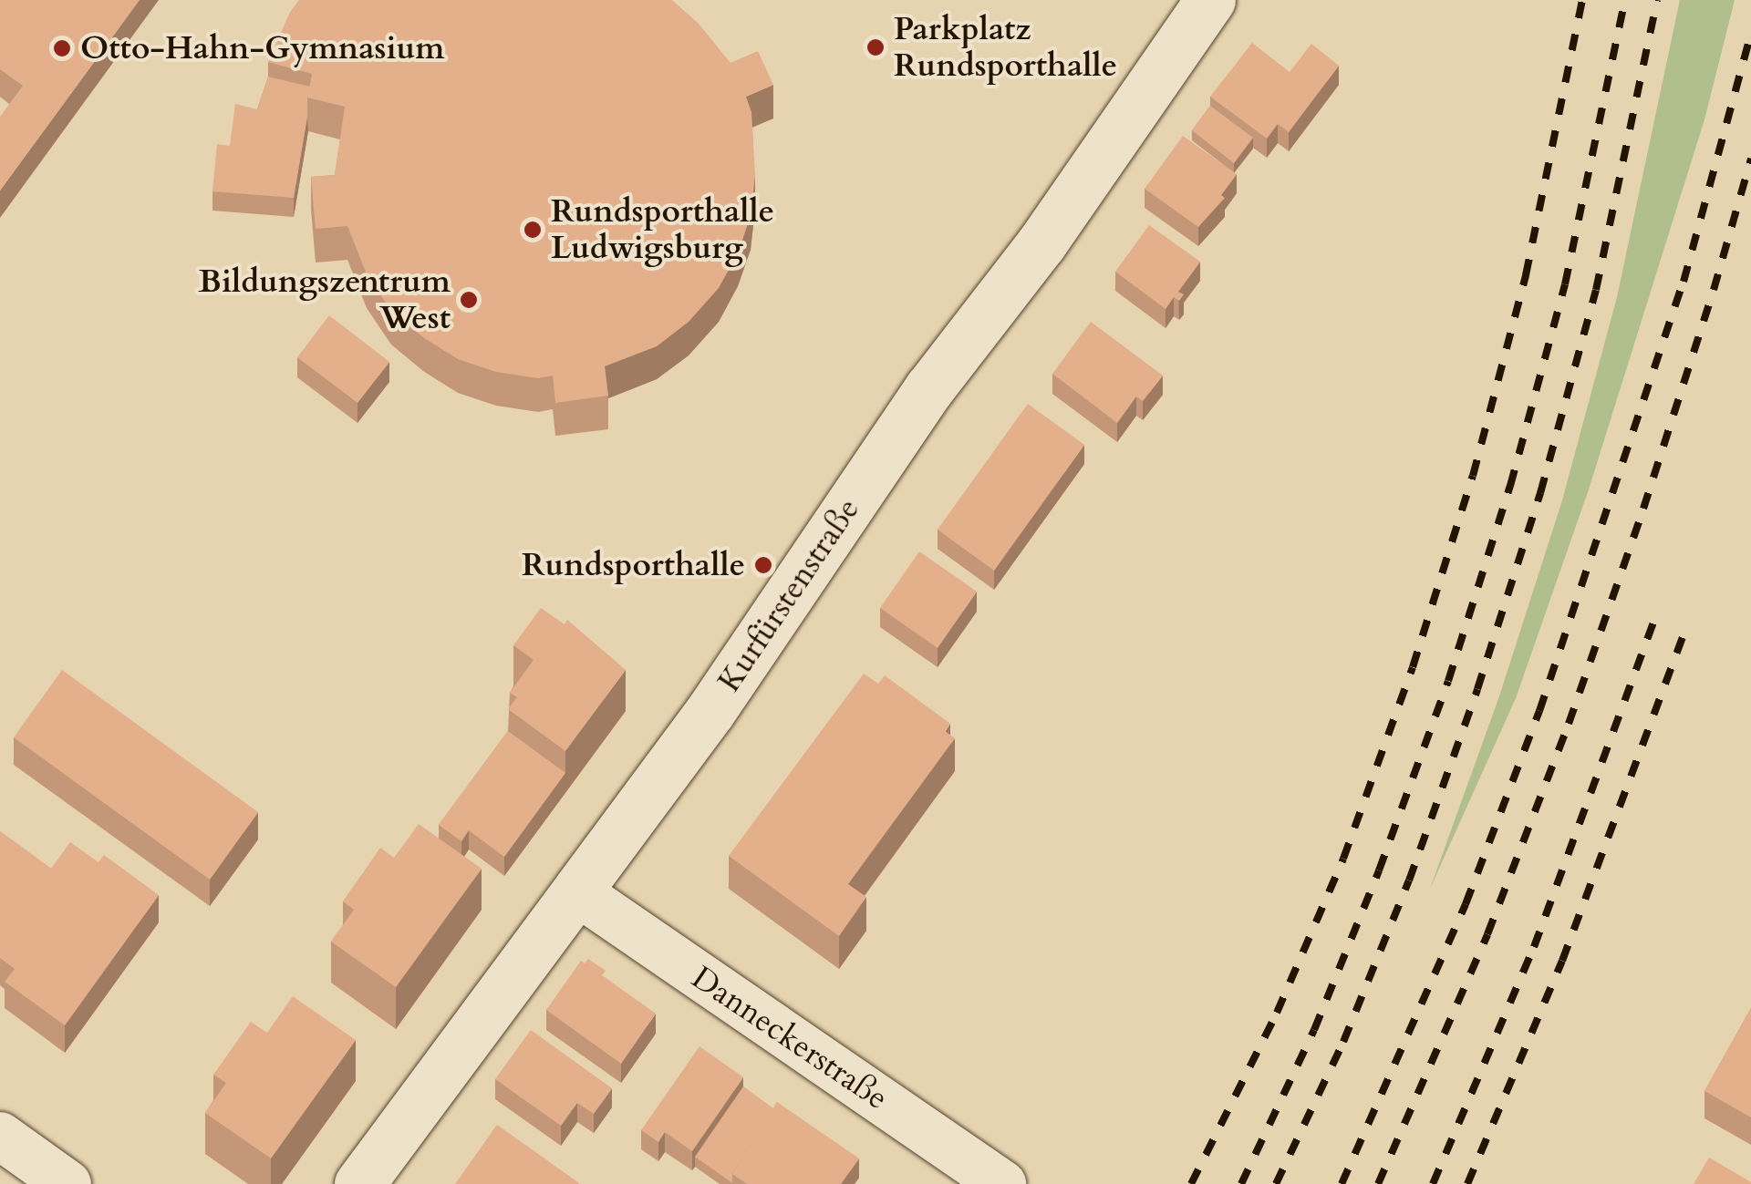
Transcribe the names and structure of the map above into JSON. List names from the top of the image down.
{
  "streets": {
    "street": ["Kurfürstenstraße", "Danneckerstraße"]
  },
  "crossings": [
    ["Kurfürstenstraße", "Danneckerstraße"]
  ],
  "places": [
    "Parkplatz Rundsporthalle",
    "Otto-Hahn-Gymnasium",
    "Rundsporthalle Ludwigsburg",
    "Bildungszentrum West",
    "Rundsporthalle"
  ]
}
